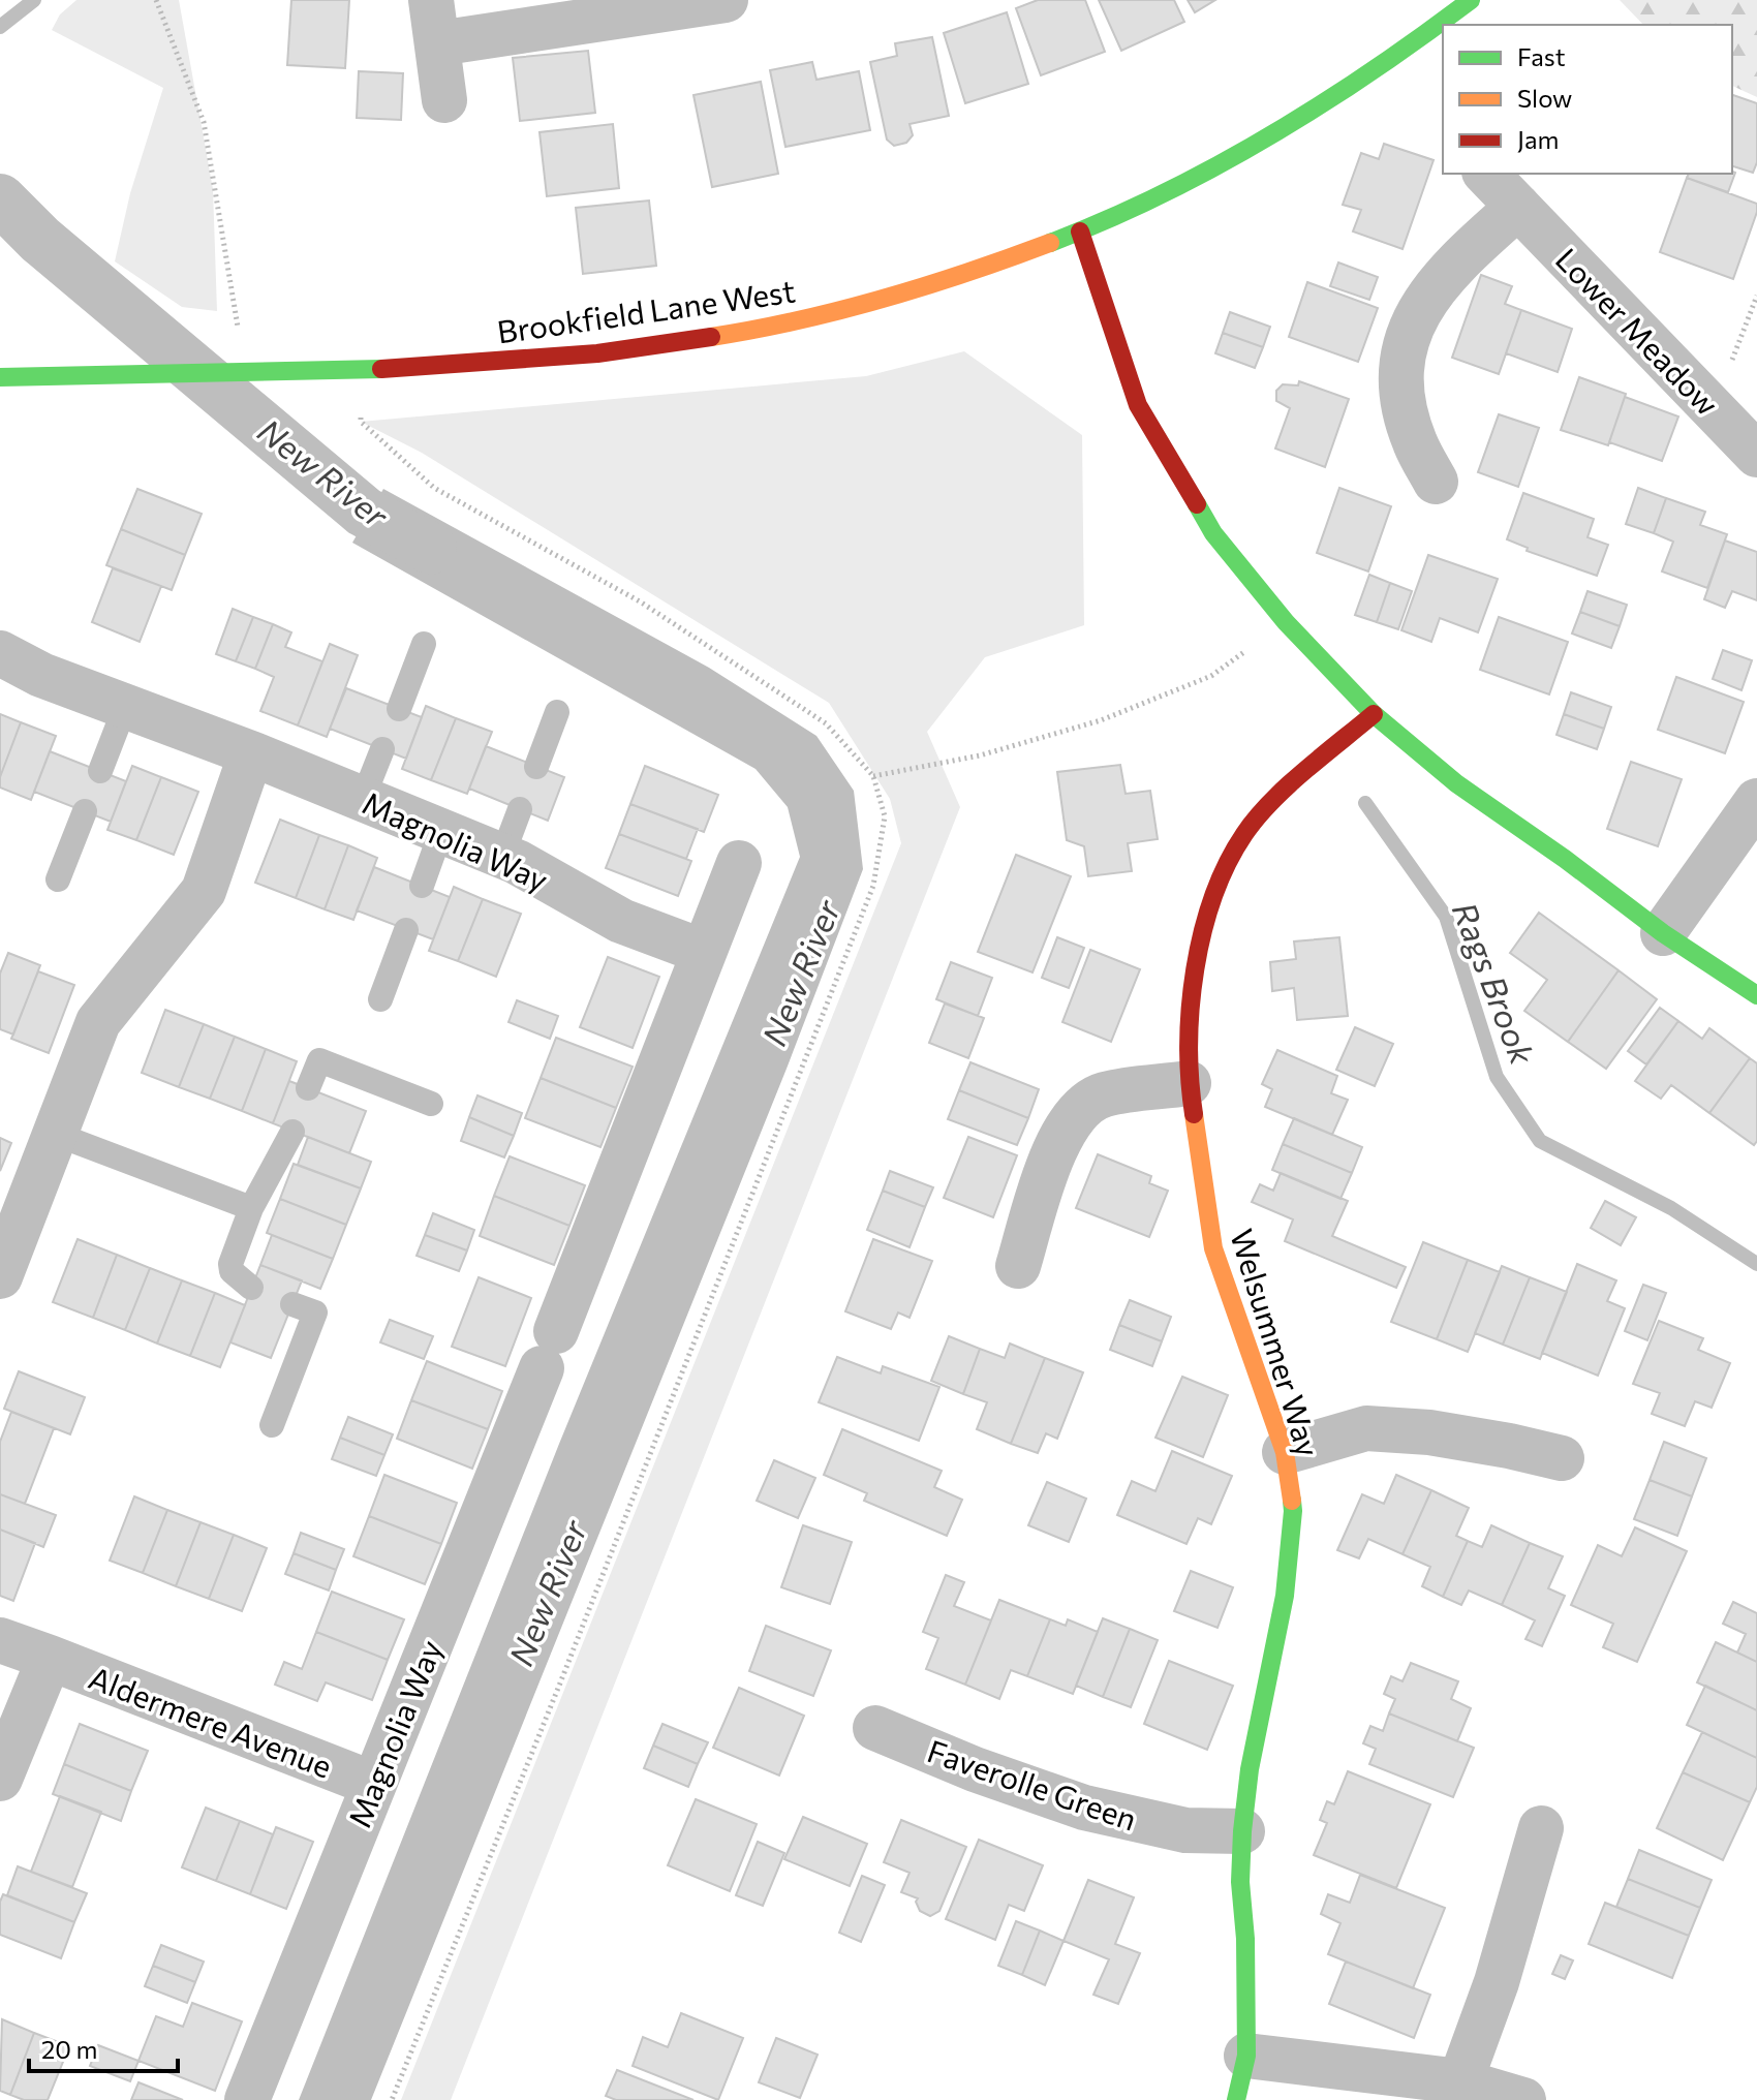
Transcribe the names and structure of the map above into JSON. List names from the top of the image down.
{
  "streets": {
    "street": [
      "Brookfield Lane West",
      "Lower Meadow",
      "Magnolia Way",
      "Welsummer Way",
      "Aldermere Avenue",
      "Faverolle Green"
    ]
  },
  "crossings": [
    ["Magnolia Way", "Aldermere Avenue"],
    ["Welsummer Way", "Faverolle Green"]
  ],
  "water": ["New River", "Rags Brook"],
  "legend": ["Fast", "Slow", "Jam"],
  "scale_bar": "20 m"
}
